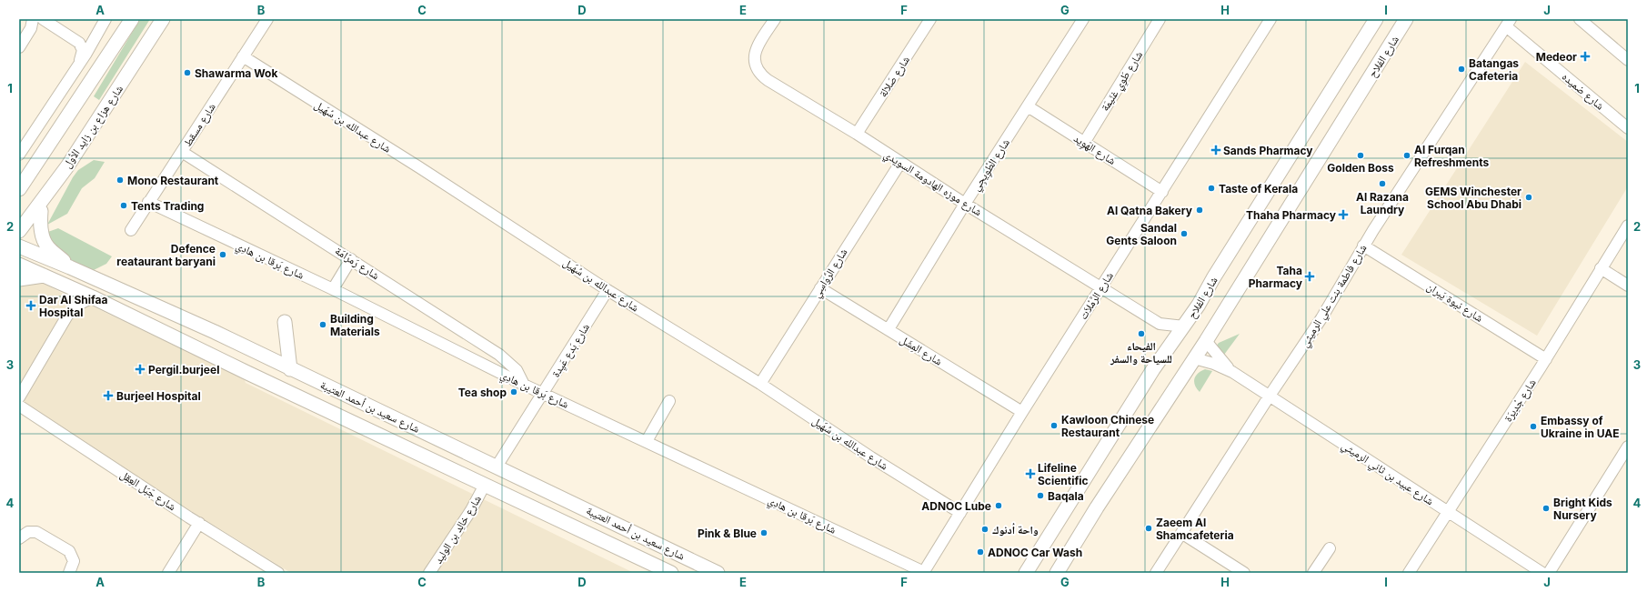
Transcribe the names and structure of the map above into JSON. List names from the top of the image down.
{
  "streets": {
    "main road": ["شارع الفلاح", "شارع هزاع بن زايد الأول", "شارع سعيد بن أحمد العتيبة"],
    "street": [
      "شارع صَلالة",
      "شارع طَوِي غنَيمَة",
      "شارع ضميده",
      "شارع مسقط",
      "شارع عبدالله بن سُهَيل",
      "شارع الهَوِيد",
      "شارع الطْوِيجِي",
      "شارع موزه الهادومة السويدي",
      "شارع بَرقا بن هادِي",
      "شارع رَمرَامَة",
      "شارع الرَّواسِي",
      "شارع الرَّمْلاَت",
      "شارع فاطمة بنت علي الرميثي",
      "شارع نيوة يَبران",
      "شارع بَدع عَيِدة",
      "شارع المِشَل",
      "شارع جْدِيرَة",
      "شارع عبيد بن ثاني الرميثي",
      "شارع جَبَل العِقِل",
      "شارع خالِد بن الوليد"
    ]
  },
  "crossings": [
    ["شارع الفلاح", "شارع موزه الهادومة السويدي"],
    ["شارع الفلاح", "شارع عبيد بن ثاني الرميثي"],
    ["شارع صَلالة", "شارع موزه الهادومة السويدي"],
    ["شارع طَوِي غنَيمَة", "شارع الهَوِيد"],
    ["شارع ضميده", "شارع فاطمة بنت علي الرميثي"],
    ["شارع مسقط", "شارع عبدالله بن سُهَيل"],
    ["شارع مسقط", "شارع بَرقا بن هادِي"],
    ["شارع مسقط", "شارع رَمرَامَة"],
    ["شارع عبدالله بن سُهَيل", "شارع الرَّواسِي"],
    ["شارع عبدالله بن سُهَيل", "شارع الرَّمْلاَت"],
    ["شارع عبدالله بن سُهَيل", "شارع بَدع عَيِدة"],
    ["شارع الهَوِيد", "شارع الطْوِيجِي"],
    ["شارع الهَوِيد", "شارع الرَّمْلاَت"],
    ["شارع الطْوِيجِي", "شارع موزه الهادومة السويدي"],
    ["شارع الطْوِيجِي", "شارع المِشَل"],
    ["شارع موزه الهادومة السويدي", "شارع الرَّواسِي"],
    ["شارع موزه الهادومة السويدي", "شارع الرَّمْلاَت"],
    ["شارع بَرقا بن هادِي", "شارع رَمرَامَة"],
    ["شارع بَرقا بن هادِي", "شارع الرَّمْلاَت"],
    ["شارع بَرقا بن هادِي", "شارع بَدع عَيِدة"],
    ["شارع الرَّواسِي", "شارع المِشَل"],
    ["شارع الرَّمْلاَت", "شارع المِشَل"],
    ["شارع فاطمة بنت علي الرميثي", "شارع نيوة يَبران"],
    ["شارع فاطمة بنت علي الرميثي", "شارع عبيد بن ثاني الرميثي"],
    ["شارع نيوة يَبران", "شارع جْدِيرَة"],
    ["شارع بَدع عَيِدة", "شارع سعيد بن أحمد العتيبة"],
    ["شارع جْدِيرَة", "شارع عبيد بن ثاني الرميثي"],
    ["شارع سعيد بن أحمد العتيبة", "شارع خالِد بن الوليد"]
  ],
  "places": {
    "health": [
      "Medeor",
      "Sands Pharmacy",
      "Thaha Pharmacy",
      "Taha Pharmacy",
      "Dar Al Shifaa Hospital",
      "Pergil.burjeel",
      "Burjeel Hospital",
      "Lifeline Scientific"
    ],
    "other": [
      "Batangas Cafeteria",
      "Shawarma Wok",
      "Golden Boss",
      "Al Furqan Refreshments",
      "Mono Restaurant",
      "Al Razana Laundry",
      "Taste of Kerala",
      "GEMS Winchester School Abu Dhabi",
      "Tents Trading",
      "Al Qatna Bakery",
      "Sandal Gents Saloon",
      "Defence reataurant baryani",
      "Building Materials",
      "الفيحاء للسياحة والسفر",
      "Tea shop",
      "Kawloon Chinese Restaurant",
      "Embassy of Ukraine in UAE",
      "Baqala",
      "ADNOC Lube",
      "Bright Kids Nursery",
      "Zaeem Al Shamcafeteria",
      "واحة أدنوك",
      "Pink & Blue",
      "ADNOC Car Wash"
    ]
  },
  "grid": {
    "columns": [
      "A",
      "B",
      "C",
      "D",
      "E",
      "F",
      "G",
      "H",
      "I",
      "J"
    ],
    "rows": [
      "1",
      "2",
      "3",
      "4"
    ]
  }
}
